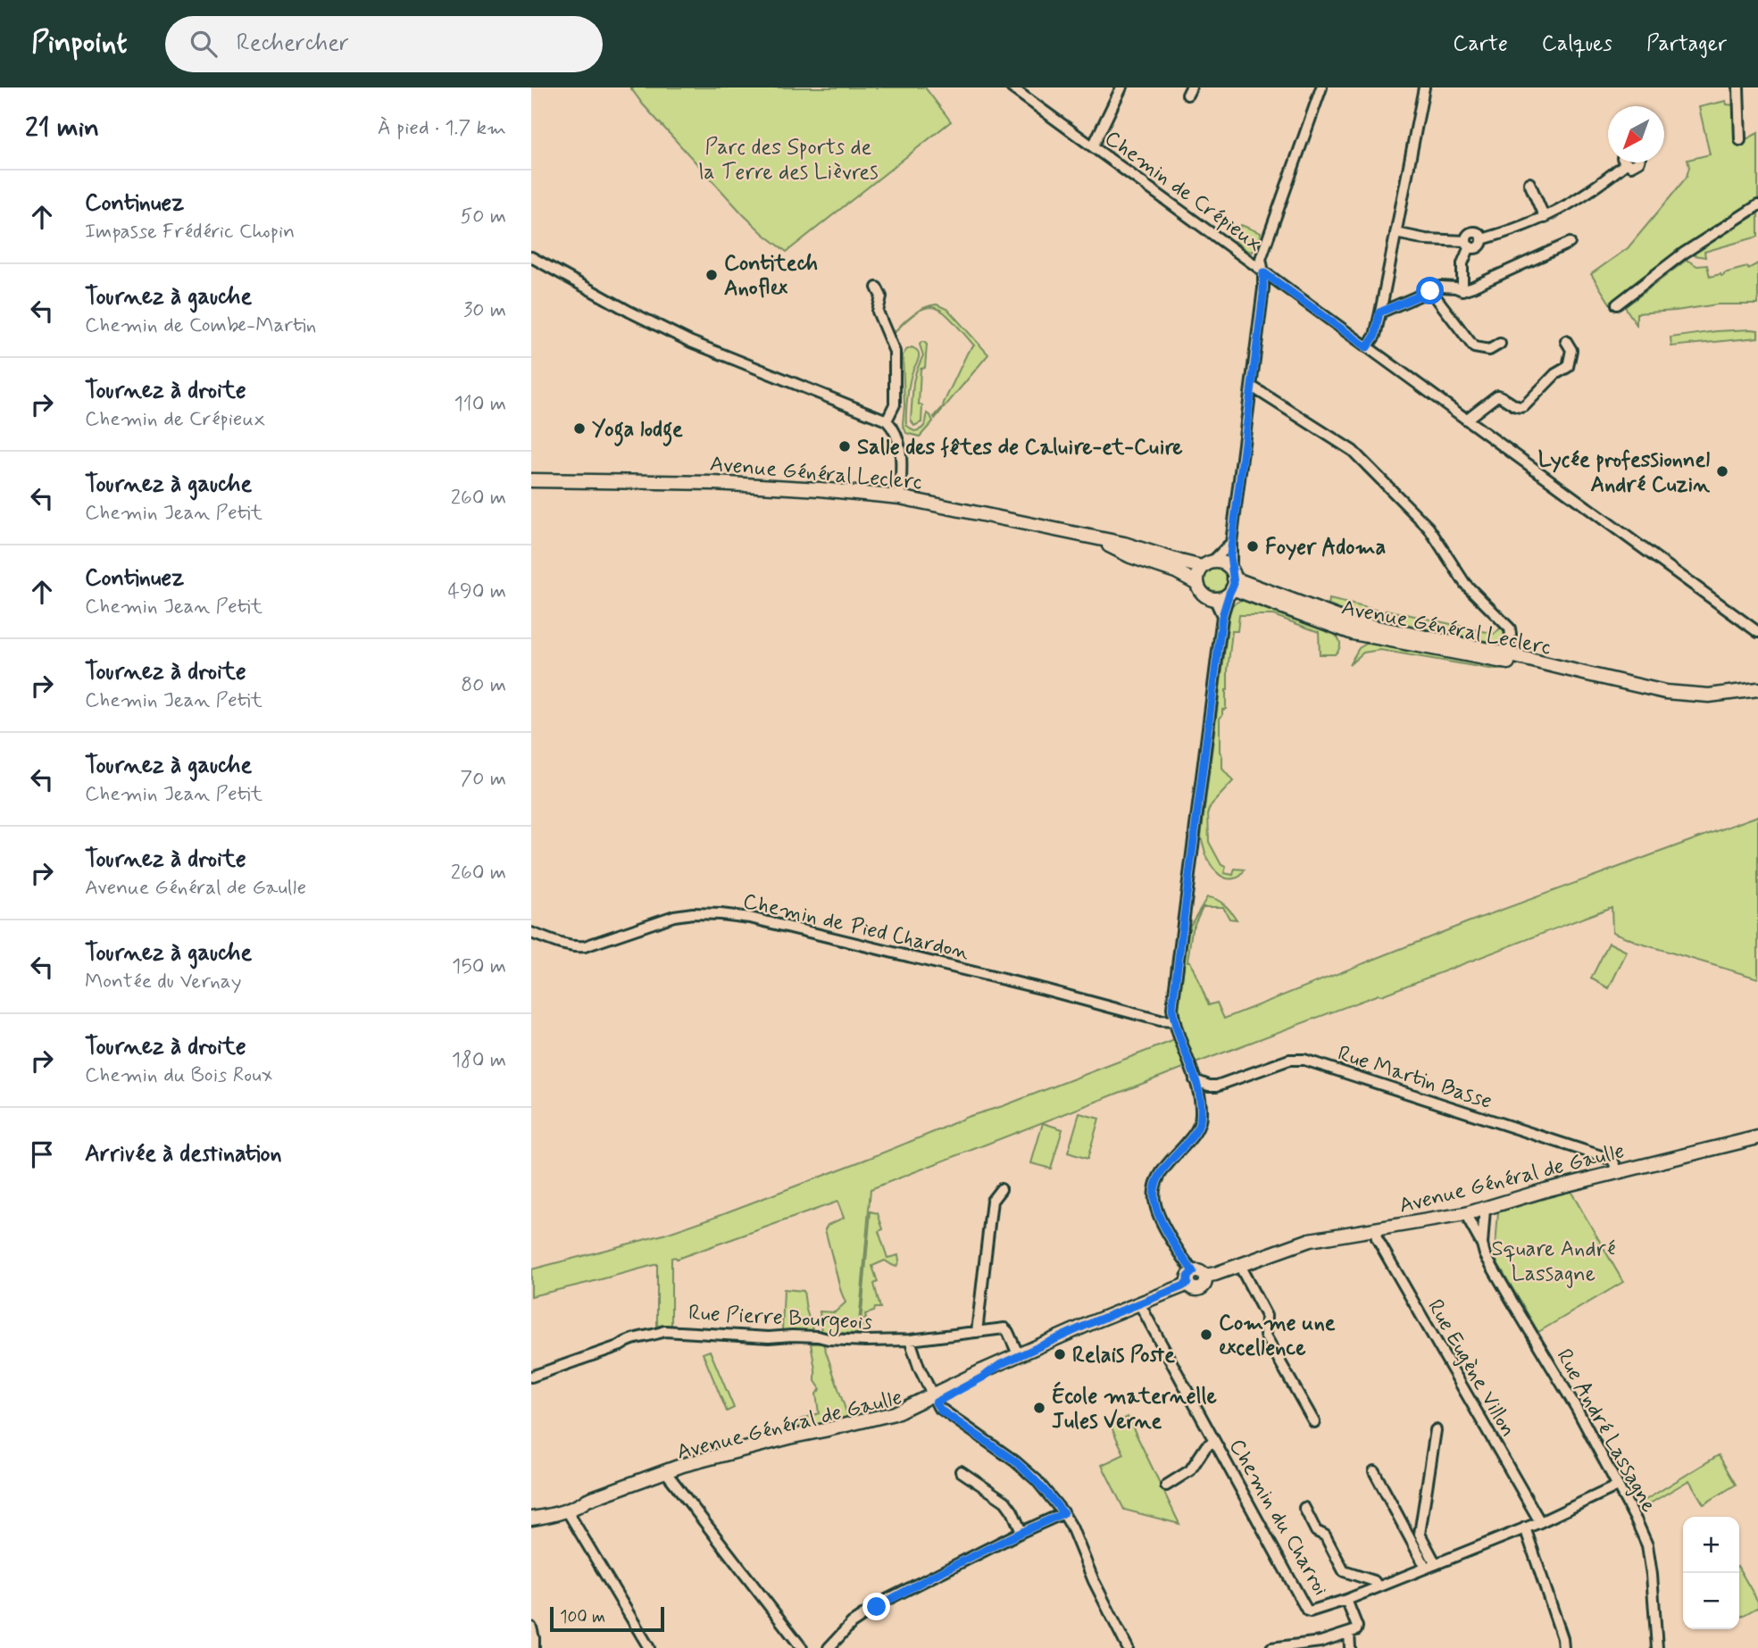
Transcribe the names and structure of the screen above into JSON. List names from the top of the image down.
{
  "streets": {
    "main road": ["Avenue Général Leclerc", "Avenue Général de Gaulle"],
    "street": [
      "Chemin de Crépieux",
      "Chemin de Pied Chardon",
      "Rue Martin Basse",
      "Rue Pierre Bourgeois",
      "Rue Eugène Villon",
      "Rue André Lassagne",
      "Chemin du Charroi"
    ]
  },
  "crossings": [
    ["Rue Martin Basse", "Avenue Général de Gaulle"],
    ["Avenue Général de Gaulle", "Rue Pierre Bourgeois"],
    ["Avenue Général de Gaulle", "Rue Eugène Villon"],
    ["Avenue Général de Gaulle", "Rue André Lassagne"],
    ["Avenue Général de Gaulle", "Chemin du Charroi"]
  ],
  "parks": ["Parc des Sports de la Terre des Lièvres", "Square André Lassagne"],
  "places": [
    "Contitech Anoflex",
    "Yoga lodge",
    "Salle des fêtes de Caluire-et-Cuire",
    "Lycée professionnel André Cuzin",
    "Foyer Adoma",
    "Comme une excellence",
    "Relais Poste",
    "École maternelle Jules Verne"
  ],
  "scale_bar": "100 m",
  "north": "bottom left",
  "page": {
    "header": "Pinpoint",
    "search": "Rechercher",
    "nav": ["Carte", "Calques", "Partager"],
    "heading": ["21 min", "À pied · 1.7 km"],
    "list": [
      ["Continuez", "Impasse Frédéric Chopin", "50 m"],
      ["Tournez à gauche", "Chemin de Combe-Martin", "30 m"],
      ["Tournez à droite", "Chemin de Crépieux", "110 m"],
      ["Tournez à gauche", "Chemin Jean Petit", "260 m"],
      ["Continuez", "Chemin Jean Petit", "490 m"],
      ["Tournez à droite", "Chemin Jean Petit", "80 m"],
      ["Tournez à gauche", "Chemin Jean Petit", "70 m"],
      ["Tournez à droite", "Avenue Général de Gaulle", "260 m"],
      ["Tournez à gauche", "Montée du Vernay", "150 m"],
      ["Tournez à droite", "Chemin du Bois Roux", "180 m"],
      "Arrivée à destination"
    ],
    "map_buttons": ["+", "−"],
    "scale": "100 m"
  }
}
